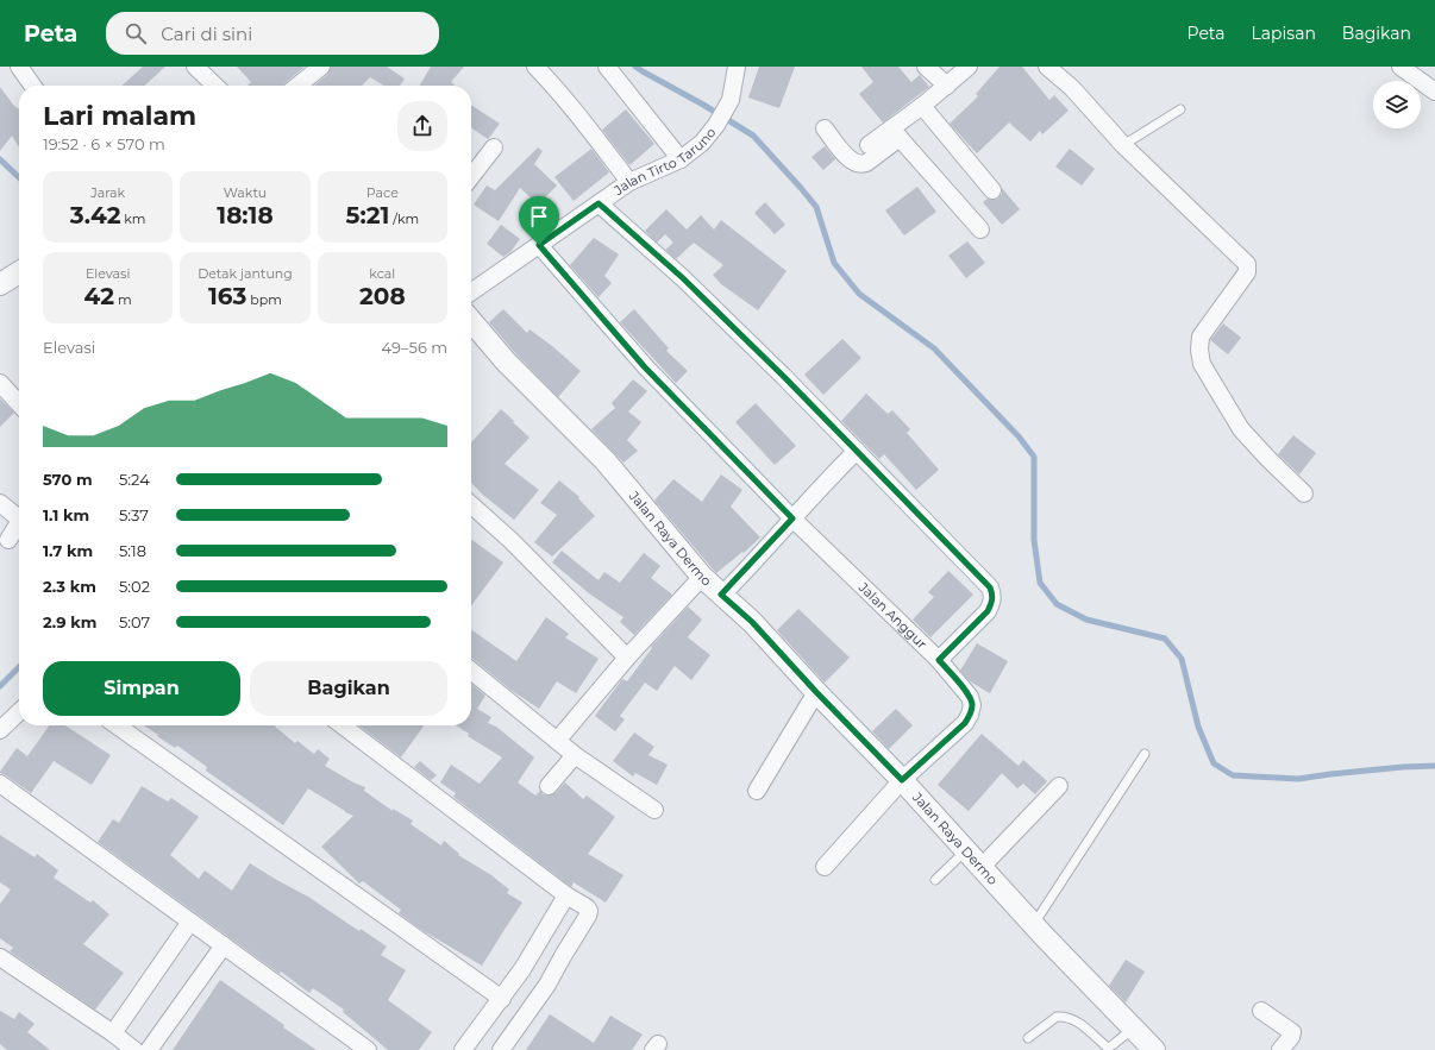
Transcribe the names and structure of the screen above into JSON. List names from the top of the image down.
{
  "streets": {
    "street": ["Jalan Tirto Taruno", "Jalan Raya Dermo", "Jalan Anggur"]
  },
  "crossings": [
    ["Jalan Tirto Taruno", "Jalan Anggur"],
    ["Jalan Raya Dermo", "Jalan Anggur"]
  ],
  "page": {
    "header": "Peta",
    "search": "Cari di sini",
    "nav": ["Peta", "Lapisan", "Bagikan"],
    "heading": ["Lari malam", "19:52 · 6 × 570 m"],
    "stats": [
      ["Jarak", "3.42 km"],
      ["Waktu", "18:18"],
      ["Pace", "5:21 /km"],
      ["Elevasi", "42 m"],
      ["Detak jantung", "163 bpm"],
      ["kcal", "208"]
    ],
    "chart": ["Elevasi", "49–56 m"],
    "list": [
      {
        "name": "570 m",
        "note": "5:24"
      },
      {
        "name": "1.1 km",
        "note": "5:37"
      },
      {
        "name": "1.7 km",
        "note": "5:18"
      },
      {
        "name": "2.3 km",
        "note": "5:02"
      },
      {
        "name": "2.9 km",
        "note": "5:07"
      }
    ],
    "buttons": ["Simpan", "Bagikan"]
  }
}
